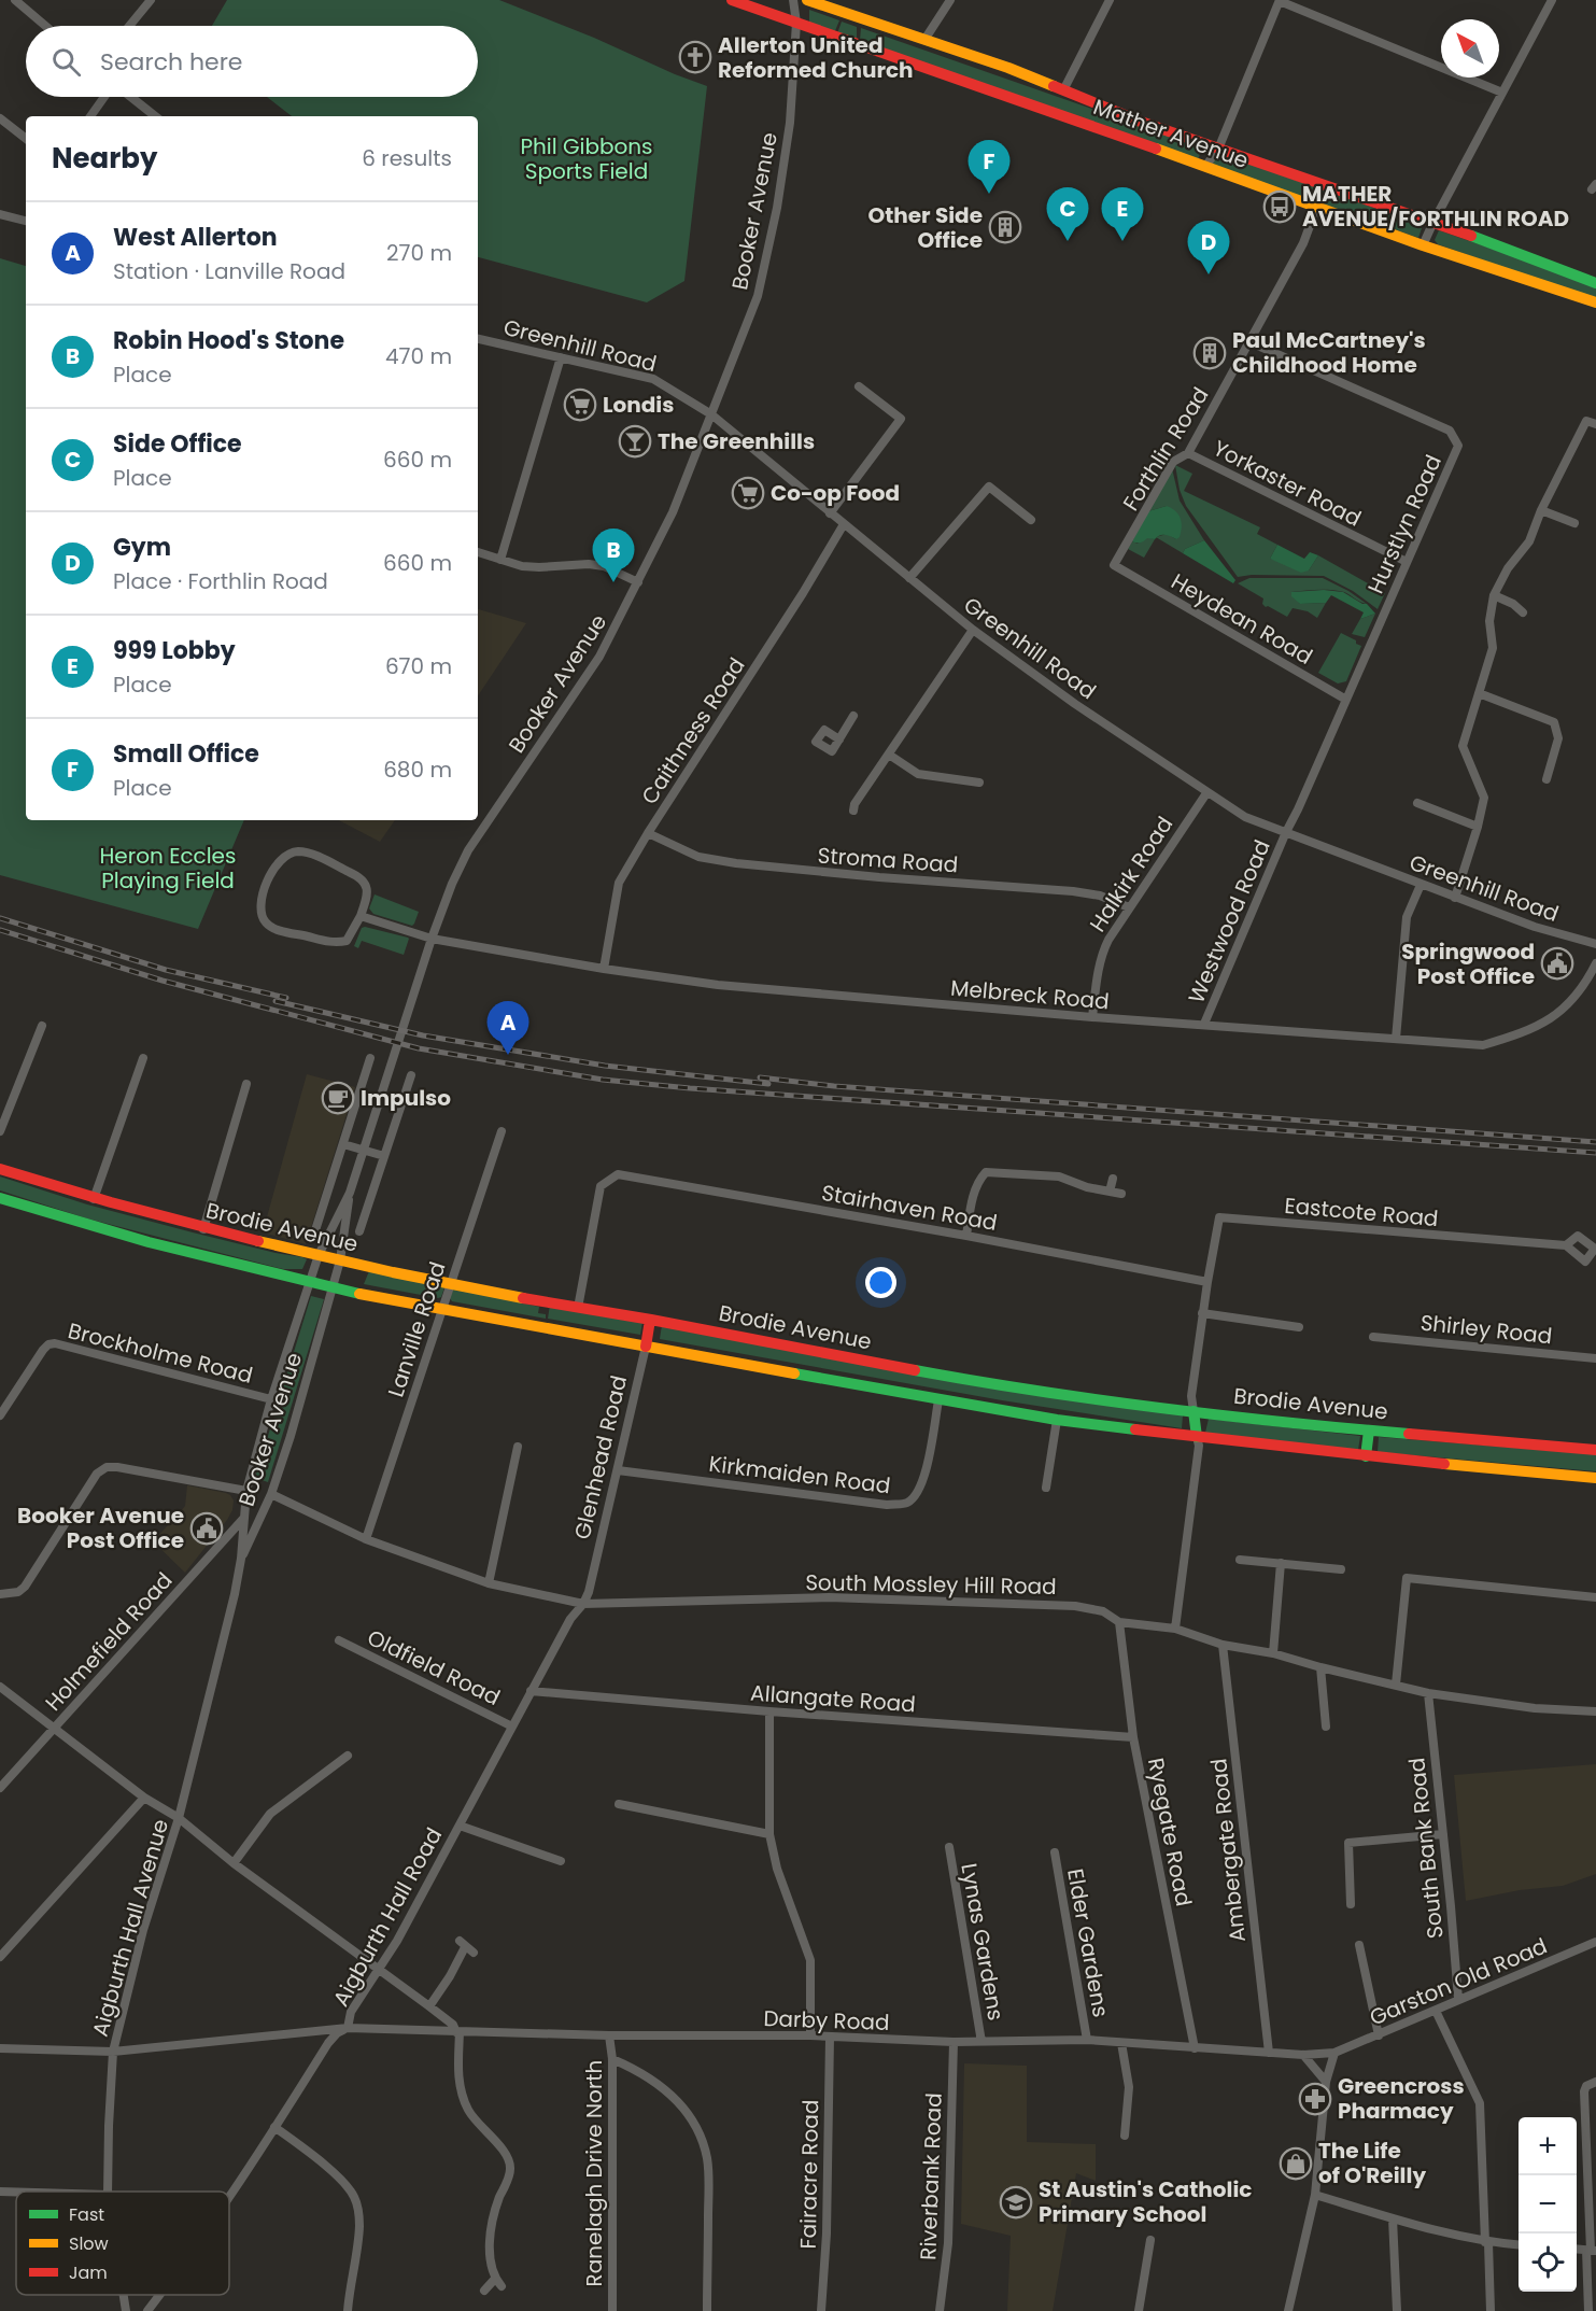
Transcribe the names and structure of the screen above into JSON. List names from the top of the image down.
{
  "streets": {
    "street": [
      "Mather Avenue",
      "Booker Avenue",
      "Greenhill Road",
      "Forthlin Road",
      "Yorkaster Road",
      "Hurstlyn Road",
      "Heydean Road",
      "Caithness Road",
      "Stroma Road",
      "Halkirk Road",
      "Westwood Road",
      "Melbreck Road",
      "Stairhaven Road",
      "Eastcote Road",
      "Brodie Avenue",
      "Lanville Road",
      "Shirley Road",
      "Brockholme Road",
      "Glenhead Road",
      "Kirkmaiden Road",
      "South Mossley Hill Road",
      "Holmefield Road",
      "Oldfield Road",
      "Allangate Road",
      "Ryegate Road",
      "South Bank Road",
      "Ambergate Road",
      "Aigburth Hall Road",
      "Aigburth Hall Avenue",
      "Lynas Gardens",
      "Elder Gardens",
      "Garston Old Road",
      "Darby Road",
      "Ranelagh Drive North",
      "Fairacre Road",
      "Riverbank Road"
    ]
  },
  "crossings": [
    ["Mather Avenue", "Booker Avenue"],
    ["Mather Avenue", "Forthlin Road"],
    ["Booker Avenue", "Greenhill Road"],
    ["Booker Avenue", "Melbreck Road"],
    ["Booker Avenue", "Brodie Avenue"],
    ["Booker Avenue", "Brockholme Road"],
    ["Booker Avenue", "South Mossley Hill Road"],
    ["Booker Avenue", "Holmefield Road"],
    ["Booker Avenue", "Aigburth Hall Avenue"],
    ["Greenhill Road", "Hurstlyn Road"],
    ["Greenhill Road", "Caithness Road"],
    ["Greenhill Road", "Halkirk Road"],
    ["Greenhill Road", "Westwood Road"],
    ["Forthlin Road", "Yorkaster Road"],
    ["Forthlin Road", "Hurstlyn Road"],
    ["Forthlin Road", "Heydean Road"],
    ["Yorkaster Road", "Hurstlyn Road"],
    ["Hurstlyn Road", "Heydean Road"],
    ["Hurstlyn Road", "Westwood Road"],
    ["Caithness Road", "Stroma Road"],
    ["Caithness Road", "Melbreck Road"],
    ["Stroma Road", "Halkirk Road"],
    ["Halkirk Road", "Melbreck Road"],
    ["Westwood Road", "Melbreck Road"],
    ["Stairhaven Road", "Eastcote Road"],
    ["Stairhaven Road", "Brodie Avenue"],
    ["Brodie Avenue", "Lanville Road"],
    ["Brodie Avenue", "Glenhead Road"],
    ["Lanville Road", "South Mossley Hill Road"],
    ["Glenhead Road", "Kirkmaiden Road"],
    ["Glenhead Road", "South Mossley Hill Road"],
    ["Glenhead Road", "Aigburth Hall Road"],
    ["South Mossley Hill Road", "Ryegate Road"],
    ["South Mossley Hill Road", "South Bank Road"],
    ["South Mossley Hill Road", "Ambergate Road"],
    ["South Mossley Hill Road", "Aigburth Hall Road"],
    ["Oldfield Road", "Aigburth Hall Road"],
    ["Allangate Road", "Ryegate Road"],
    ["Allangate Road", "Aigburth Hall Road"],
    ["Ryegate Road", "Darby Road"],
    ["South Bank Road", "Garston Old Road"],
    ["Ambergate Road", "Darby Road"],
    ["Aigburth Hall Road", "Darby Road"],
    ["Aigburth Hall Avenue", "Darby Road"],
    ["Lynas Gardens", "Darby Road"],
    ["Elder Gardens", "Darby Road"],
    ["Garston Old Road", "Darby Road"],
    ["Darby Road", "Ranelagh Drive North"],
    ["Darby Road", "Fairacre Road"],
    ["Darby Road", "Riverbank Road"]
  ],
  "parks": ["Phil Gibbons Sports Field", "Heron Eccles Playing Field"],
  "places": {
    "church": ["Allerton United Reformed Church"],
    "bus stop": ["MATHER AVENUE/FORTHLIN ROAD"],
    "building": ["Other Side Office", "Paul McCartney's Childhood Home"],
    "supermarket": ["Londis", "Co-op Food"],
    "bar": ["The Greenhills"],
    "public building": ["Springwood Post Office", "Booker Avenue Post Office"],
    "cafe": ["Impulso"],
    "pharmacy": ["Greencross Pharmacy"],
    "shop": ["The Life of O'Reilly"],
    "school or university": ["St Austin's Catholic Primary School"]
  },
  "legend": ["Fast", "Slow", "Jam"],
  "north": "top left",
  "page": {
    "search": "Search here",
    "heading": ["Nearby", "6 results"],
    "pins": [
      "F",
      "C",
      "E",
      "D",
      "B",
      "A"
    ],
    "list": [
      {
        "mark": "A",
        "name": "West Allerton",
        "note": "Station · Lanville Road",
        "value": "270 m"
      },
      {
        "mark": "B",
        "name": "Robin Hood's Stone",
        "note": "Place",
        "value": "470 m"
      },
      {
        "mark": "C",
        "name": "Side Office",
        "note": "Place",
        "value": "660 m"
      },
      {
        "mark": "D",
        "name": "Gym",
        "note": "Place · Forthlin Road",
        "value": "660 m"
      },
      {
        "mark": "E",
        "name": "999 Lobby",
        "note": "Place",
        "value": "670 m"
      },
      {
        "mark": "F",
        "name": "Small Office",
        "note": "Place",
        "value": "680 m"
      }
    ],
    "map_buttons": ["+", "−"]
  }
}
